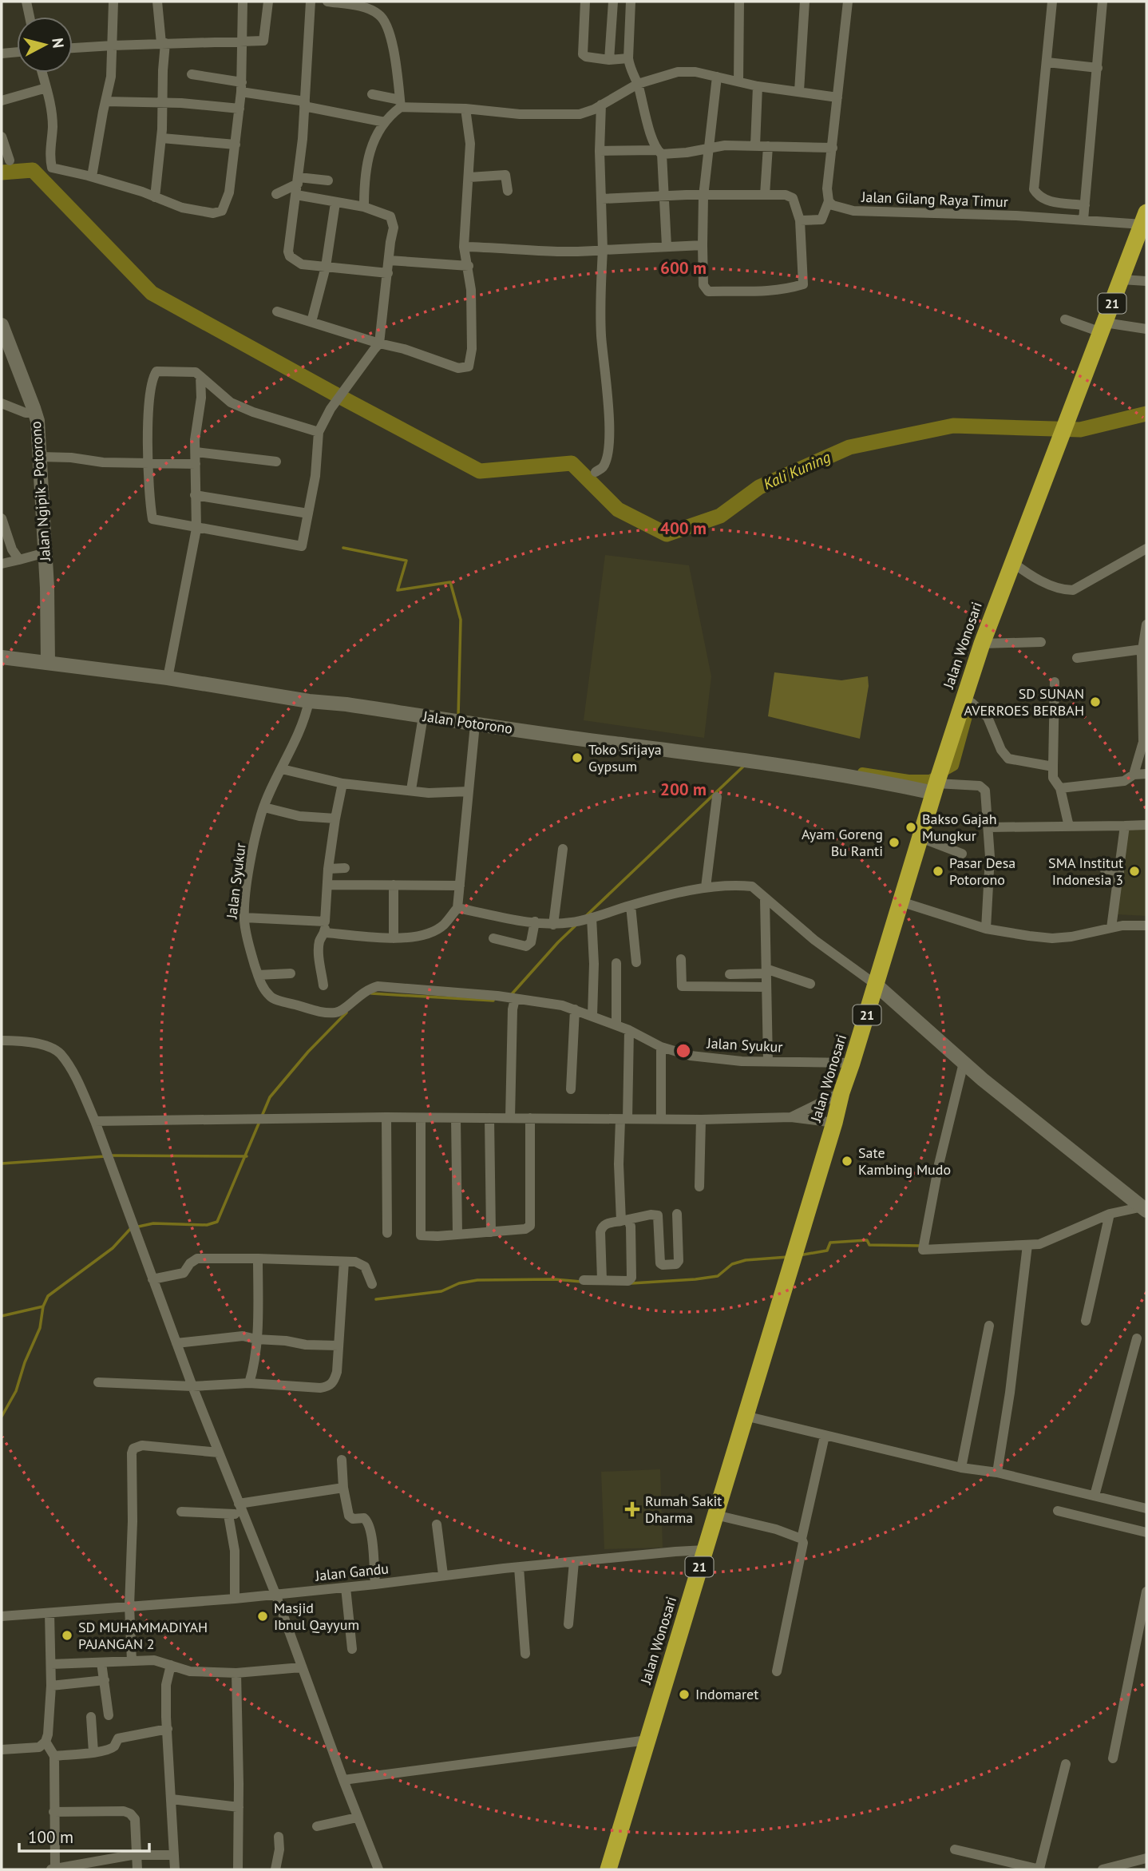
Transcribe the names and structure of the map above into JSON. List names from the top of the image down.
{
  "streets": {
    "highway": ["21", "Jalan Wonosari"],
    "street": [
      "Jalan Gilang Raya Timur",
      "Jalan Ngipik - Potorono",
      "Jalan Potorono",
      "Jalan Syukur",
      "Jalan Gandu"
    ]
  },
  "crossings": [
    ["Jalan Gilang Raya Timur", "Jalan Wonosari"],
    ["Jalan Ngipik - Potorono", "Jalan Potorono"],
    ["Jalan Wonosari", "Jalan Potorono"],
    ["Jalan Wonosari", "Jalan Syukur"],
    ["Jalan Wonosari", "Jalan Gandu"],
    ["Jalan Potorono", "Jalan Syukur"]
  ],
  "water": ["Kali Kuning"],
  "places": {
    "other": [
      "SD SUNAN AVERROES BERBAH",
      "Toko Srijaya Gypsum",
      "Bakso Gajah Mungkur",
      "Ayam Goreng Bu Ranti",
      "Pasar Desa Potorono",
      "SMA Institut Indonesia 3",
      "Sate Kambing Mudo",
      "Masjid Ibnul Qayyum",
      "SD MUHAMMADIYAH PAJANGAN 2",
      "Indomaret"
    ],
    "health": ["Rumah Sakit Dharma"]
  },
  "scale_bar": "100 m",
  "north": "right",
  "rings": ["600 m", "400 m", "200 m"]
}
